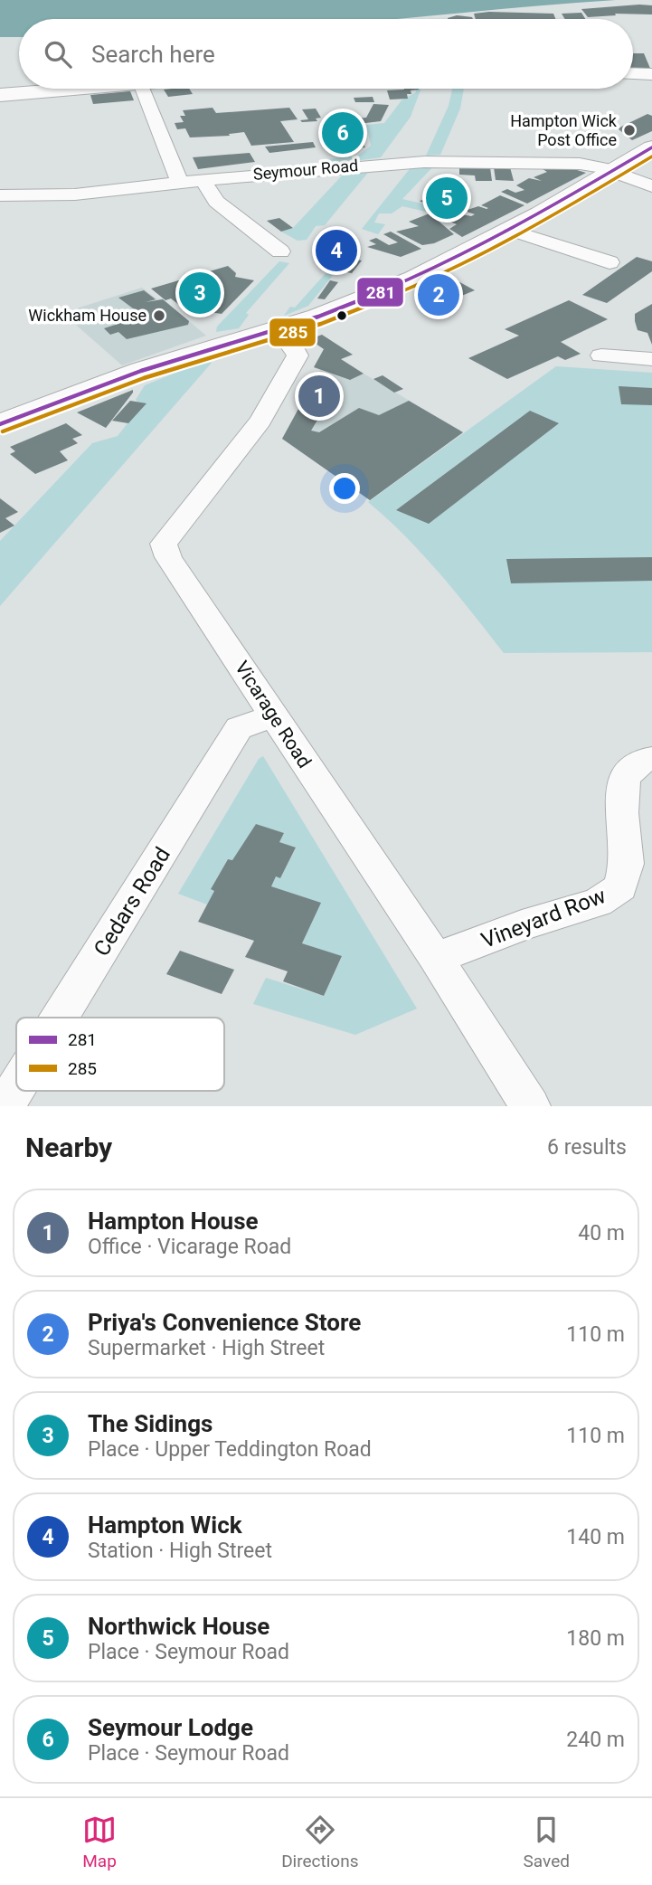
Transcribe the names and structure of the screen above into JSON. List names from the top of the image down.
{
  "streets": {
    "street": [
      "Seymour Road",
      "Vicarage Road",
      "Cedars Road",
      "Vineyard Row"
    ]
  },
  "crossings": [
    ["Vicarage Road", "Cedars Road"],
    ["Vicarage Road", "Vineyard Row"]
  ],
  "places": ["Hampton Wick Post Office", "Wickham House"],
  "lines": ["transit line 281", "transit line 285"],
  "legend": ["281", "285"],
  "page": {
    "search": "Search here",
    "pins": [
      "6",
      "5",
      "4",
      "3",
      "2",
      "1"
    ],
    "heading": ["Nearby", "6 results"],
    "list": [
      {
        "mark": "1",
        "name": "Hampton House",
        "note": "Office · Vicarage Road",
        "value": "40 m"
      },
      {
        "mark": "2",
        "name": "Priya's Convenience Store",
        "note": "Supermarket · High Street",
        "value": "110 m"
      },
      {
        "mark": "3",
        "name": "The Sidings",
        "note": "Place · Upper Teddington Road",
        "value": "110 m"
      },
      {
        "mark": "4",
        "name": "Hampton Wick",
        "note": "Station · High Street",
        "value": "140 m"
      },
      {
        "mark": "5",
        "name": "Northwick House",
        "note": "Place · Seymour Road",
        "value": "180 m"
      },
      {
        "mark": "6",
        "name": "Seymour Lodge",
        "note": "Place · Seymour Road",
        "value": "240 m"
      }
    ],
    "nav": ["Map", "Directions", "Saved"]
  }
}
